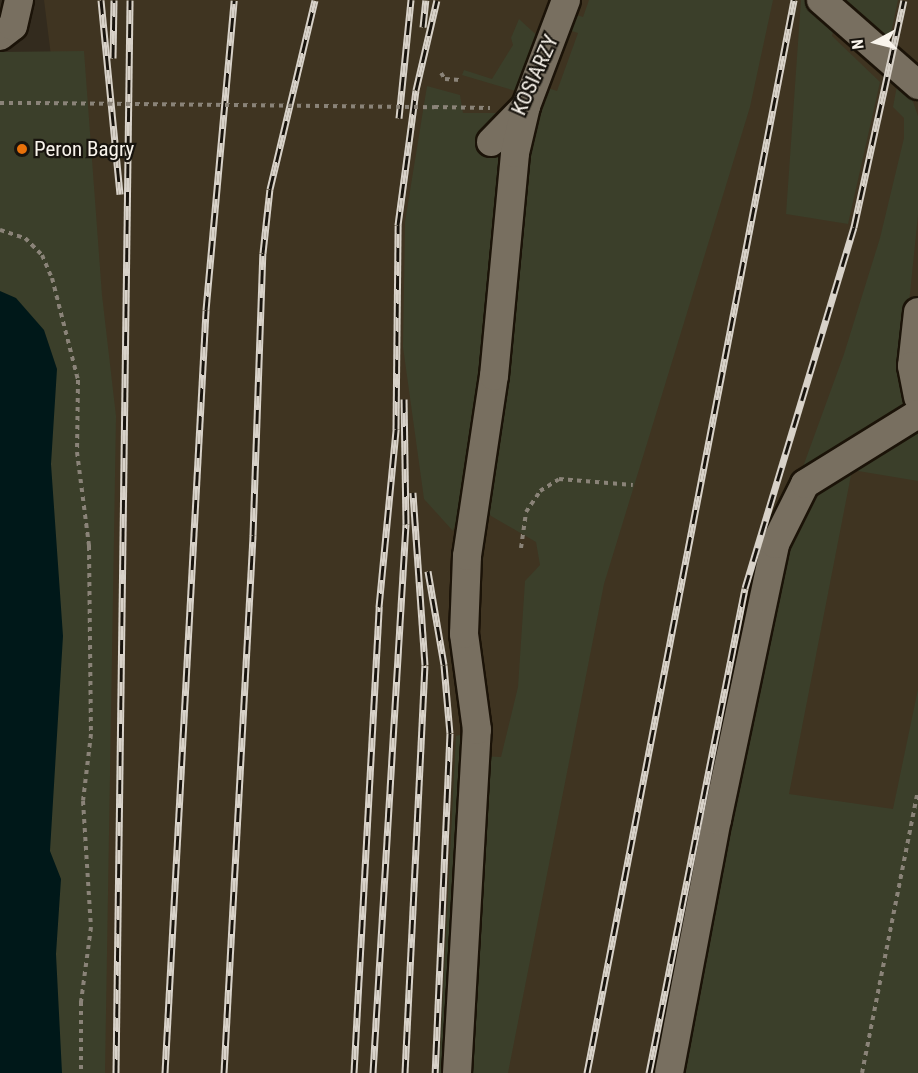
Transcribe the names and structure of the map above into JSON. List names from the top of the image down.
{
  "streets": {
    "lane": ["KOSIARZY"]
  },
  "places": ["Peron Bagry"],
  "north": "left"
}
